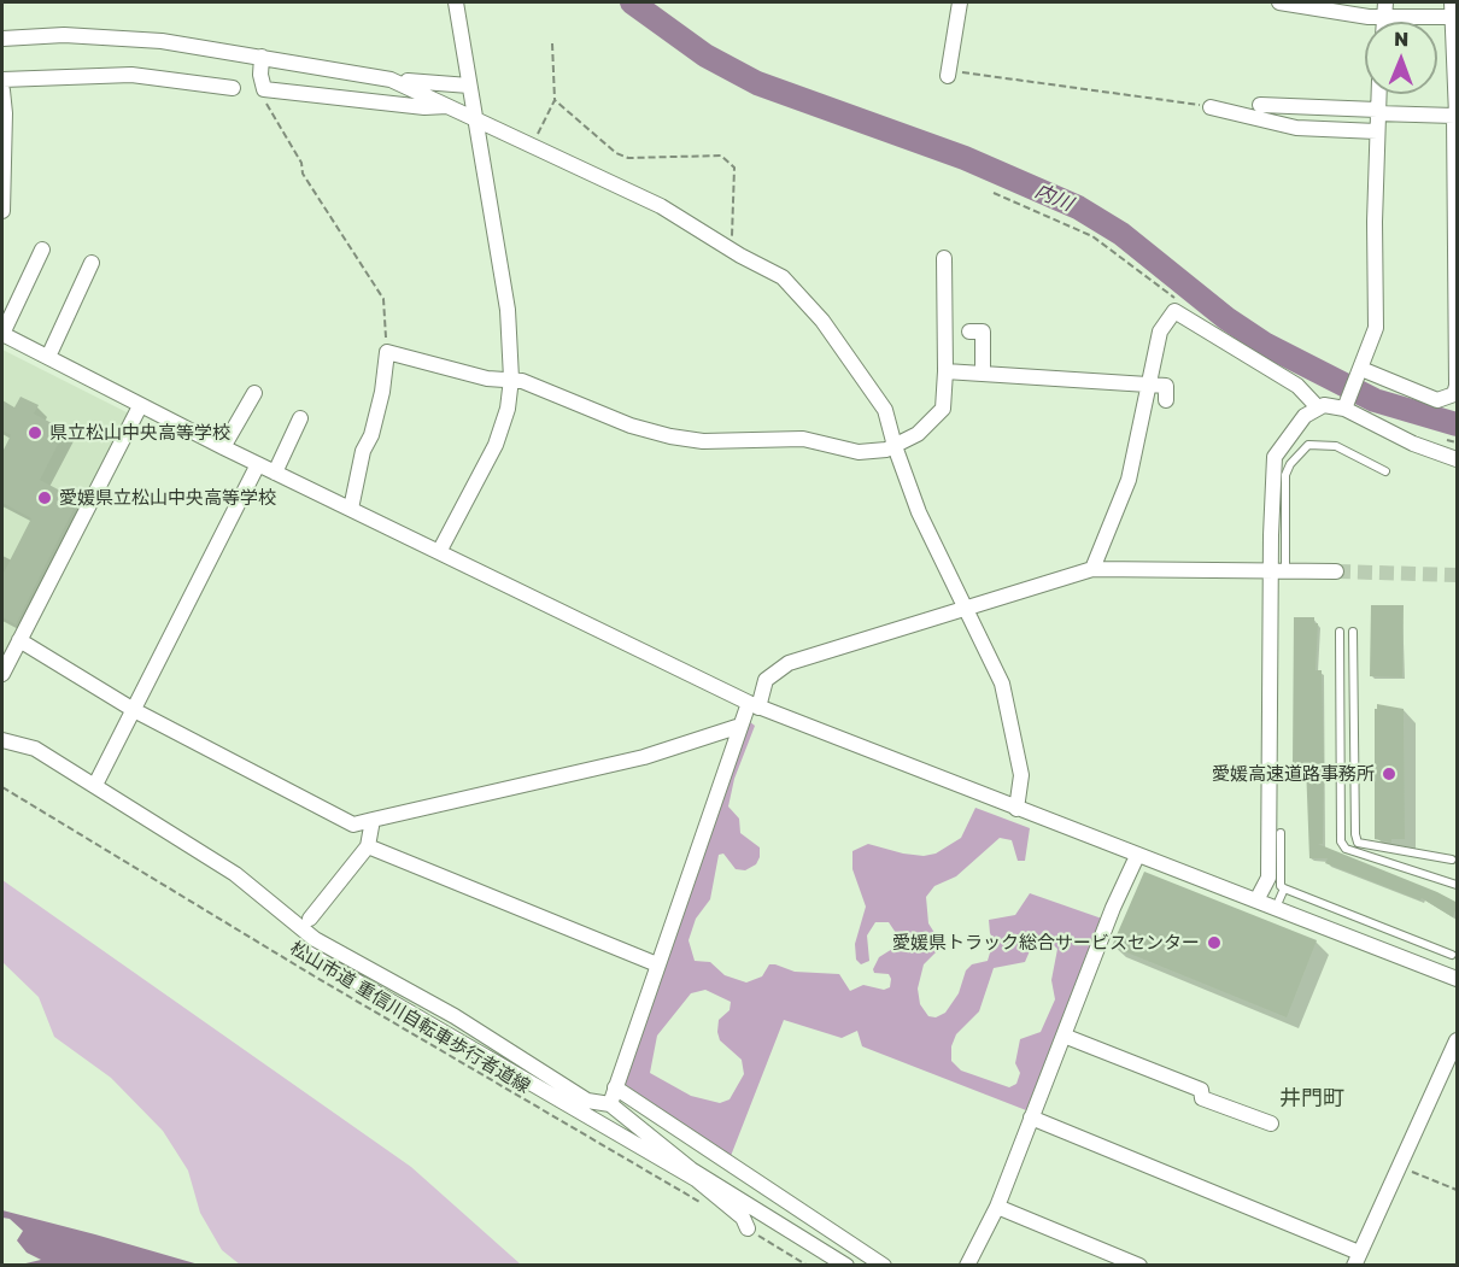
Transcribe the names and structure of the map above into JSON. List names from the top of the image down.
{
  "streets": {
    "path": ["松山市道 重信川自転車歩行者道線"]
  },
  "districts": ["井門町"],
  "water": ["内川"],
  "places": [
    "県立松山中央高等学校",
    "愛媛県立松山中央高等学校",
    "愛媛高速道路事務所",
    "愛媛県トラック総合サービスセンター"
  ],
  "north": "top"
}
